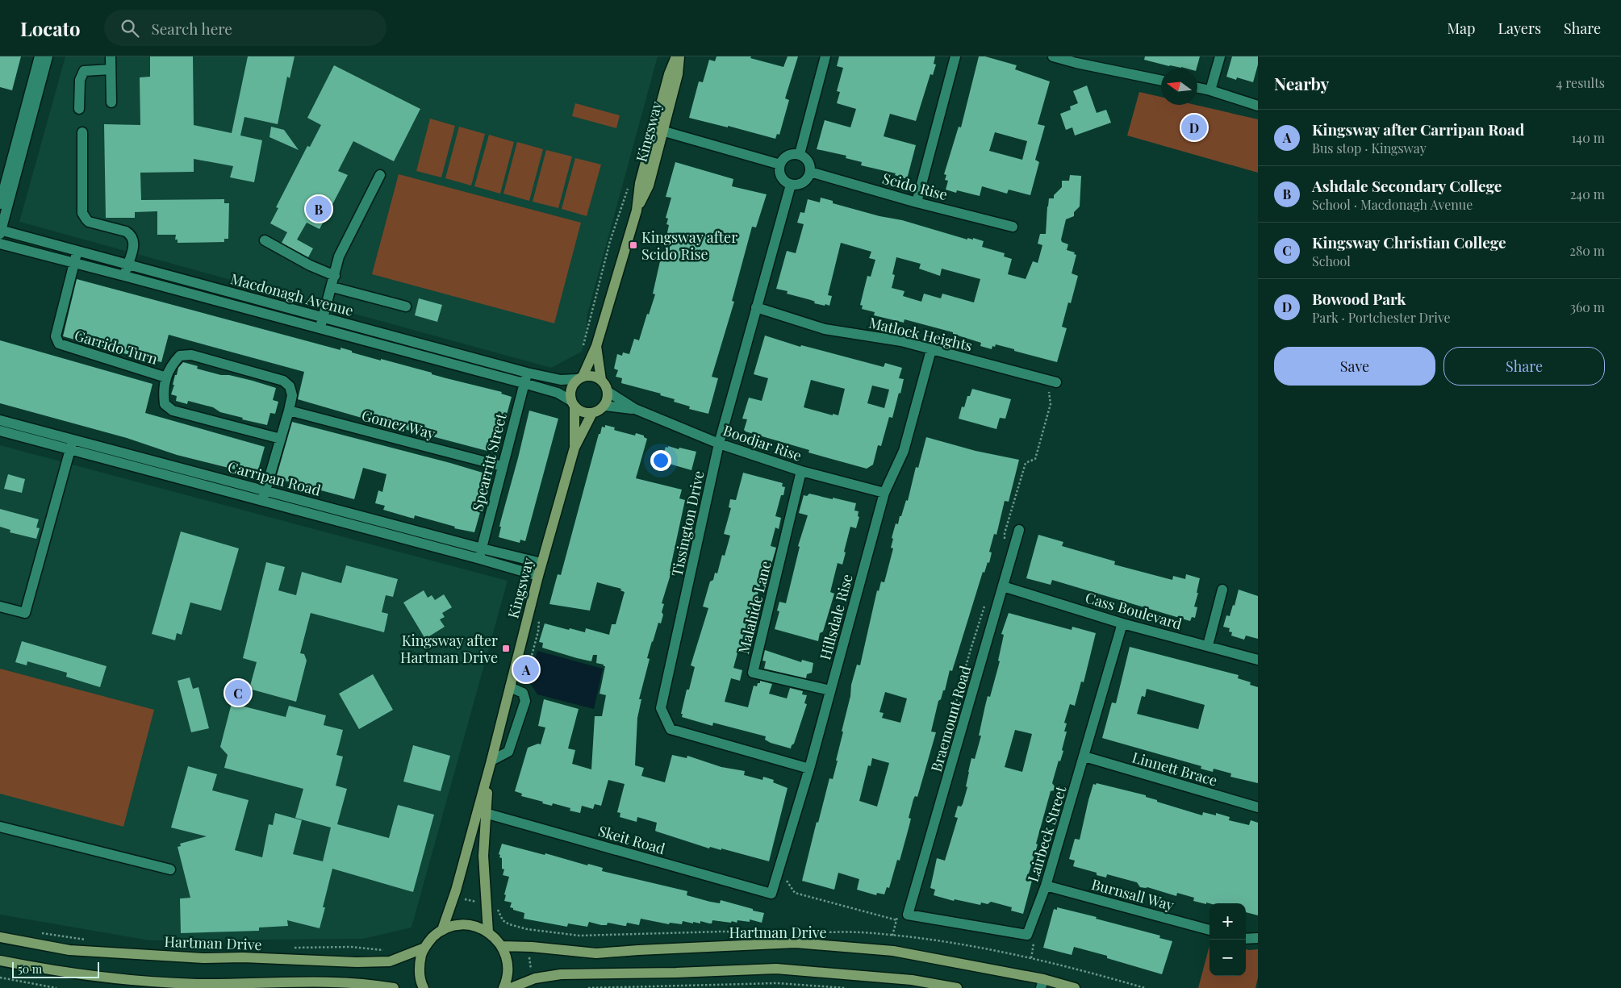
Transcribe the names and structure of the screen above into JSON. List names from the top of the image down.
{
  "streets": {
    "main road": ["Kingsway", "Hartman Drive"],
    "street": [
      "Scido Rise",
      "Macdonagh Avenue",
      "Matlock Heights",
      "Garrido Turn",
      "Gomez Way",
      "Boodjar Rise",
      "Spearritt Street",
      "Carripan Road",
      "Tissington Drive",
      "Malahide Lane",
      "Cass Boulevard",
      "Hillsdale Rise",
      "Braemount Road",
      "Linnett Brace",
      "Lairbeck Street",
      "Skeit Road",
      "Burnsall Way"
    ]
  },
  "crossings": [
    ["Kingsway", "Macdonagh Avenue"],
    ["Kingsway", "Boodjar Rise"],
    ["Kingsway", "Carripan Road"],
    ["Kingsway", "Skeit Road"],
    ["Scido Rise", "Tissington Drive"],
    ["Macdonagh Avenue", "Garrido Turn"],
    ["Macdonagh Avenue", "Boodjar Rise"],
    ["Macdonagh Avenue", "Spearritt Street"],
    ["Matlock Heights", "Tissington Drive"],
    ["Matlock Heights", "Hillsdale Rise"],
    ["Gomez Way", "Spearritt Street"],
    ["Boodjar Rise", "Tissington Drive"],
    ["Boodjar Rise", "Malahide Lane"],
    ["Boodjar Rise", "Hillsdale Rise"],
    ["Spearritt Street", "Carripan Road"],
    ["Tissington Drive", "Hillsdale Rise"],
    ["Malahide Lane", "Hillsdale Rise"],
    ["Cass Boulevard", "Braemount Road"],
    ["Cass Boulevard", "Lairbeck Street"],
    ["Hillsdale Rise", "Skeit Road"],
    ["Braemount Road", "Lairbeck Street"],
    ["Linnett Brace", "Lairbeck Street"],
    ["Lairbeck Street", "Burnsall Way"]
  ],
  "places": {
    "transit": ["Kingsway after Scido Rise", "Kingsway after Hartman Drive"]
  },
  "scale_bar": "50 m",
  "north": "left",
  "page": {
    "header": "Locato",
    "search": "Search here",
    "nav": ["Map", "Layers", "Share"],
    "heading": ["Nearby", "4 results"],
    "list": [
      {
        "mark": "A",
        "name": "Kingsway after Carripan Road",
        "note": "Bus stop · Kingsway",
        "value": "140 m"
      },
      {
        "mark": "B",
        "name": "Ashdale Secondary College",
        "note": "School · Macdonagh Avenue",
        "value": "240 m"
      },
      {
        "mark": "C",
        "name": "Kingsway Christian College",
        "note": "School",
        "value": "280 m"
      },
      {
        "mark": "D",
        "name": "Bowood Park",
        "note": "Park · Portchester Drive",
        "value": "360 m"
      }
    ],
    "pins": [
      "D",
      "B",
      "A",
      "C"
    ],
    "buttons": ["Save", "Share"],
    "map_buttons": ["+", "−"],
    "scale": "50 m"
  }
}
